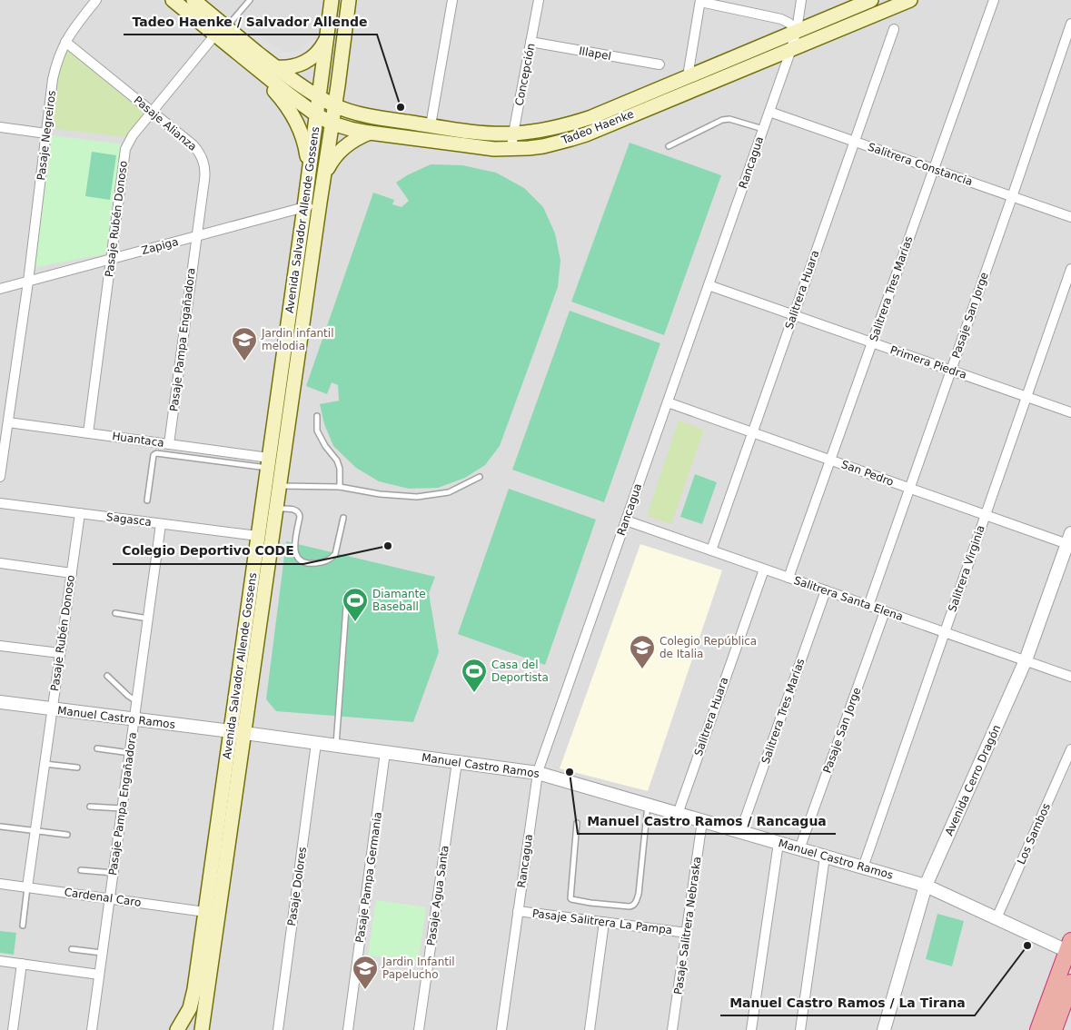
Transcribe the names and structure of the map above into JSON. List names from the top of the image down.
{
  "streets": {
    "main road": ["Tadeo Haenke", "Avenida Salvador Allende Gossens"],
    "street": [
      "Illapel",
      "Concepción",
      "Pasaje Alianza",
      "Pasaje Negreiros",
      "Rancagua",
      "Salitrera Constancia",
      "Pasaje Rubén Donoso",
      "Zapiga",
      "Salitrera Tres Marías",
      "Salitrera Huara",
      "Pasaje San Jorge",
      "Pasaje Pampa Engañadora",
      "Primera Piedra",
      "Huantaca",
      "San Pedro",
      "Sagasca",
      "Salitrera Virginia",
      "Salitrera Santa Elena",
      "Manuel Castro Ramos",
      "Avenida Cerro Dragón",
      "Los Sambos",
      "Pasaje Pampa Germania",
      "Pasaje Dolores",
      "Pasaje Agua Santa",
      "Cardenal Caro",
      "Pasaje Salitrera La Pampa",
      "Pasaje Salitrera Nebraska"
    ]
  },
  "crossings": [
    ["Illapel", "Concepción"],
    ["Concepción", "Tadeo Haenke"],
    ["Pasaje Alianza", "Pasaje Negreiros"],
    ["Pasaje Alianza", "Pasaje Rubén Donoso"],
    ["Pasaje Alianza", "Zapiga"],
    ["Pasaje Alianza", "Pasaje Pampa Engañadora"],
    ["Tadeo Haenke", "Rancagua"],
    ["Tadeo Haenke", "Pasaje Rubén Donoso"],
    ["Tadeo Haenke", "Avenida Salvador Allende Gossens"],
    ["Pasaje Negreiros", "Zapiga"],
    ["Pasaje Negreiros", "Huantaca"],
    ["Rancagua", "Salitrera Constancia"],
    ["Rancagua", "Primera Piedra"],
    ["Rancagua", "San Pedro"],
    ["Rancagua", "Salitrera Santa Elena"],
    ["Rancagua", "Manuel Castro Ramos"],
    ["Rancagua", "Pasaje Salitrera La Pampa"],
    ["Salitrera Constancia", "Salitrera Tres Marías"],
    ["Salitrera Constancia", "Salitrera Huara"],
    ["Salitrera Constancia", "Pasaje San Jorge"],
    ["Pasaje Rubén Donoso", "Zapiga"],
    ["Pasaje Rubén Donoso", "Huantaca"],
    ["Pasaje Rubén Donoso", "Sagasca"],
    ["Pasaje Rubén Donoso", "Manuel Castro Ramos"],
    ["Pasaje Rubén Donoso", "Cardenal Caro"],
    ["Avenida Salvador Allende Gossens", "Zapiga"],
    ["Avenida Salvador Allende Gossens", "Huantaca"],
    ["Avenida Salvador Allende Gossens", "Sagasca"],
    ["Avenida Salvador Allende Gossens", "Manuel Castro Ramos"],
    ["Avenida Salvador Allende Gossens", "Cardenal Caro"],
    ["Zapiga", "Pasaje Pampa Engañadora"],
    ["Salitrera Tres Marías", "Primera Piedra"],
    ["Salitrera Tres Marías", "San Pedro"],
    ["Salitrera Tres Marías", "Salitrera Santa Elena"],
    ["Salitrera Tres Marías", "Manuel Castro Ramos"],
    ["Salitrera Huara", "Primera Piedra"],
    ["Salitrera Huara", "San Pedro"],
    ["Salitrera Huara", "Salitrera Santa Elena"],
    ["Salitrera Huara", "Manuel Castro Ramos"],
    ["Pasaje San Jorge", "Primera Piedra"],
    ["Pasaje San Jorge", "San Pedro"],
    ["Pasaje San Jorge", "Salitrera Santa Elena"],
    ["Pasaje San Jorge", "Manuel Castro Ramos"],
    ["Pasaje Pampa Engañadora", "Huantaca"],
    ["Pasaje Pampa Engañadora", "Sagasca"],
    ["Pasaje Pampa Engañadora", "Manuel Castro Ramos"],
    ["Pasaje Pampa Engañadora", "Cardenal Caro"],
    ["Primera Piedra", "Salitrera Virginia"],
    ["San Pedro", "Salitrera Virginia"],
    ["San Pedro", "Avenida Cerro Dragón"],
    ["Salitrera Virginia", "Salitrera Santa Elena"],
    ["Salitrera Virginia", "Manuel Castro Ramos"],
    ["Salitrera Santa Elena", "Avenida Cerro Dragón"],
    ["Manuel Castro Ramos", "Avenida Cerro Dragón"],
    ["Manuel Castro Ramos", "Los Sambos"],
    ["Manuel Castro Ramos", "Pasaje Pampa Germania"],
    ["Manuel Castro Ramos", "Pasaje Dolores"],
    ["Manuel Castro Ramos", "Pasaje Agua Santa"],
    ["Manuel Castro Ramos", "Pasaje Salitrera Nebraska"],
    ["Pasaje Salitrera La Pampa", "Pasaje Salitrera Nebraska"]
  ],
  "places": {
    "other": [
      "Tadeo Haenke / Salvador Allende",
      "Colegio Deportivo CODE",
      "Manuel Castro Ramos / Rancagua",
      "Manuel Castro Ramos / La Tirana"
    ],
    "school or university": ["Jardin infantil melodia", "Colegio República de Italia", "Jardin Infantil Papelucho"],
    "sports": ["Diamante Baseball", "Casa del Deportista"]
  }
}
